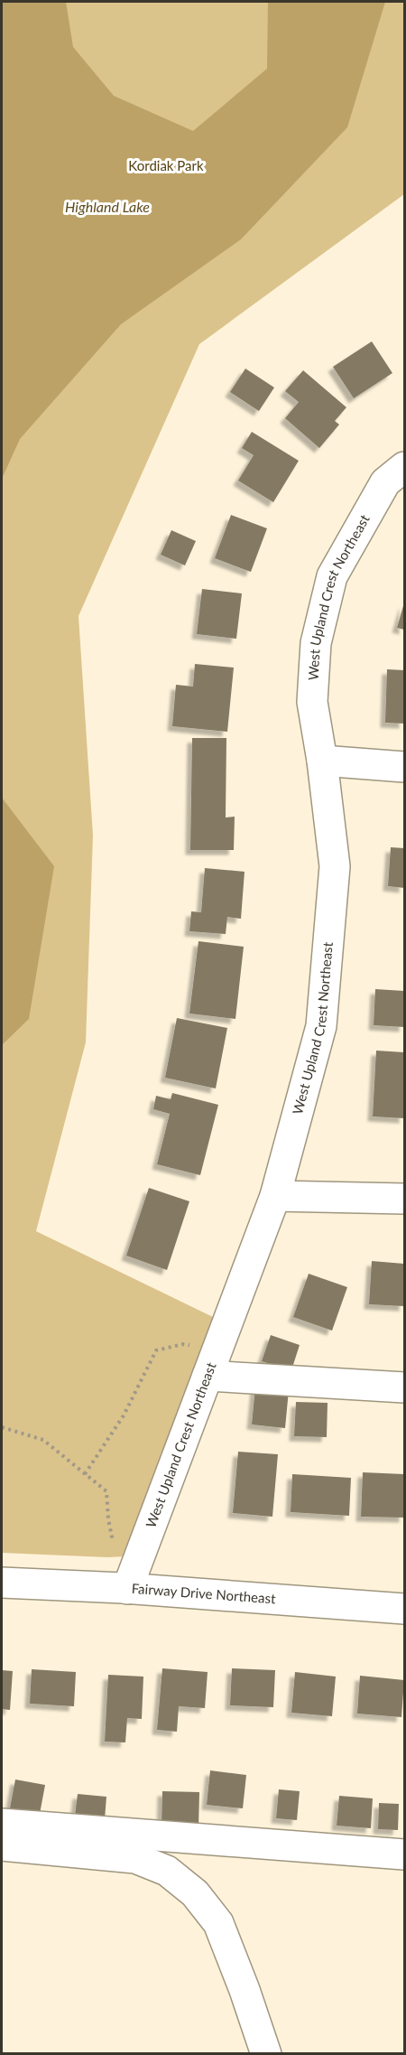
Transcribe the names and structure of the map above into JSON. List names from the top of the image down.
{
  "streets": {
    "street": ["West Upland Crest Northeast", "Fairway Drive Northeast"]
  },
  "crossings": [
    ["West Upland Crest Northeast", "Fairway Drive Northeast"]
  ],
  "water": ["Highland Lake"],
  "parks": ["Kordiak Park"]
}
